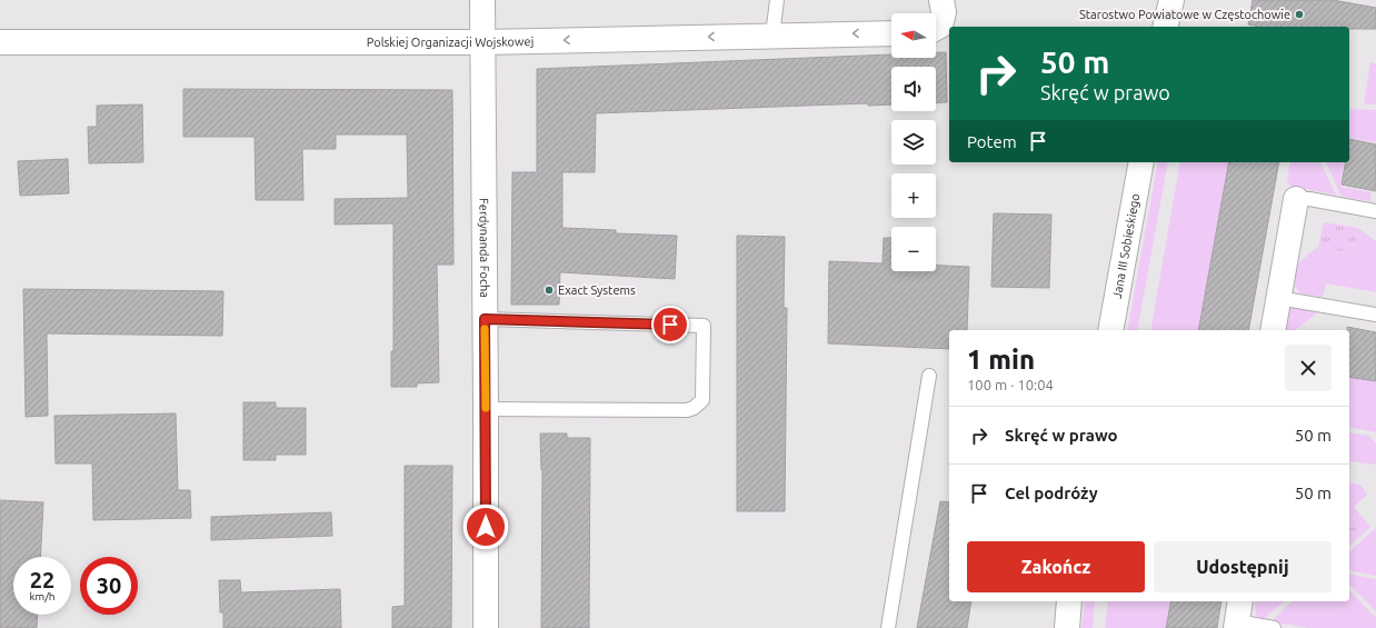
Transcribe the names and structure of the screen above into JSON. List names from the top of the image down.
{
  "streets": {
    "street": ["Polskiej Organizacji Wojskowej", "Jana III Sobieskiego", "Ferdynanda Focha"]
  },
  "crossings": [
    ["Polskiej Organizacji Wojskowej", "Ferdynanda Focha"]
  ],
  "one_way": ["Polskiej Organizacji Wojskowej"],
  "places": ["Starostwo Powiatowe w Częstochowie", "Exact Systems"],
  "north": "left",
  "page": {
    "map_buttons": ["+", "−"],
    "turn": ["50 m", "Skręć w prawo"],
    "then": "Potem",
    "heading": ["1 min", "100 m · 10:04"],
    "list": [
      {
        "name": "Skręć w prawo",
        "value": "50 m"
      },
      {
        "name": "Cel podróży",
        "value": "50 m"
      }
    ],
    "buttons": ["Zakończ", "Udostępnij"],
    "speed": "22 km/h",
    "limit": "30"
  }
}
